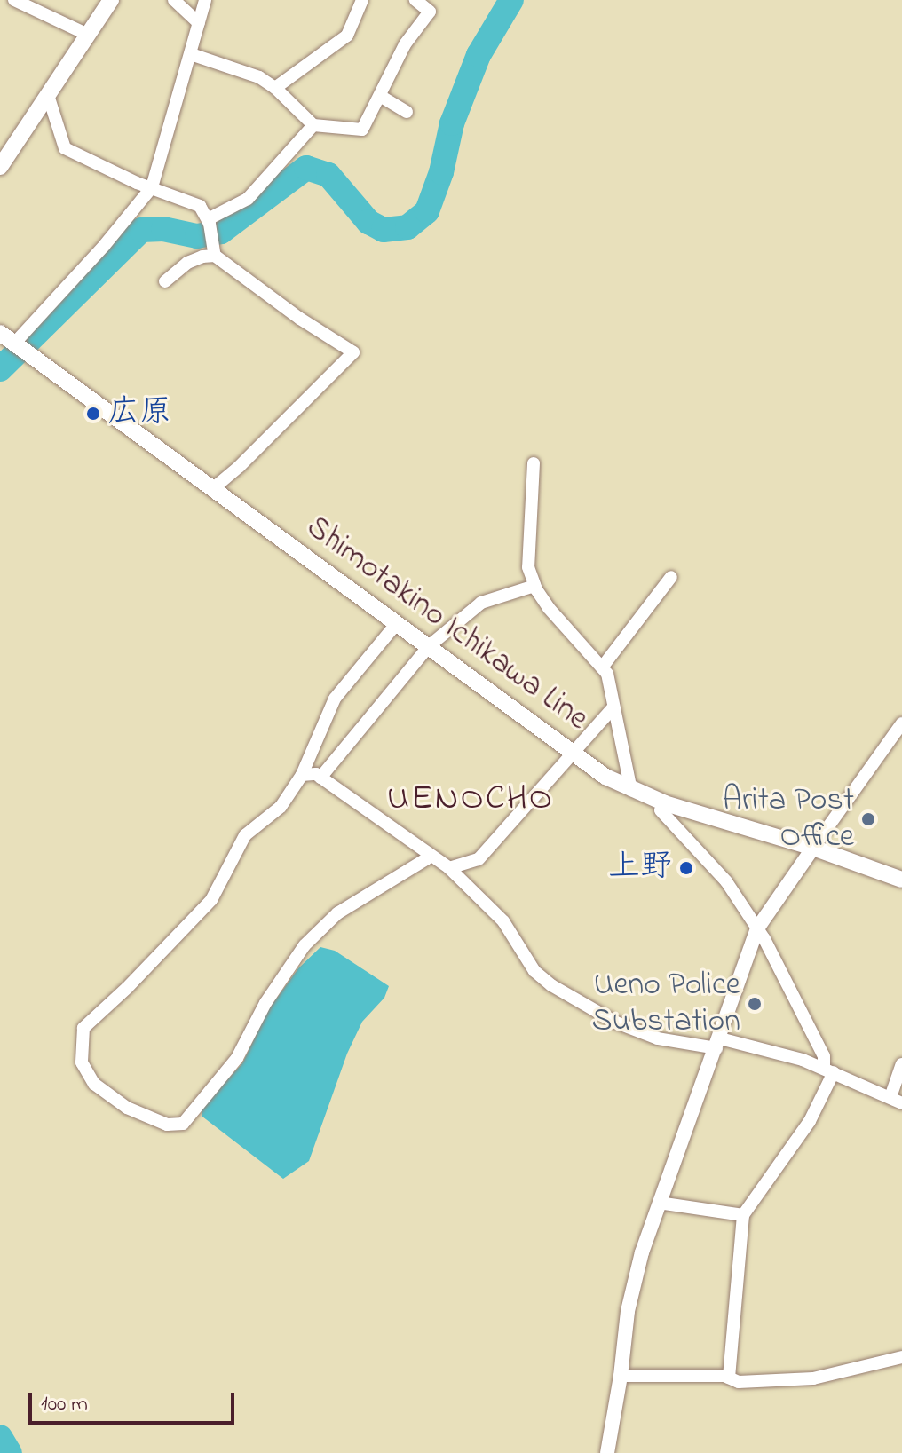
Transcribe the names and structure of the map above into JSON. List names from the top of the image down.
{
  "streets": {
    "main road": ["Shimotakino Ichikawa Line"]
  },
  "districts": ["UENOCHO"],
  "places": [
    "広原",
    "Arita Post Office",
    "上野",
    "Ueno Police Substation"
  ],
  "scale_bar": "100 m"
}
